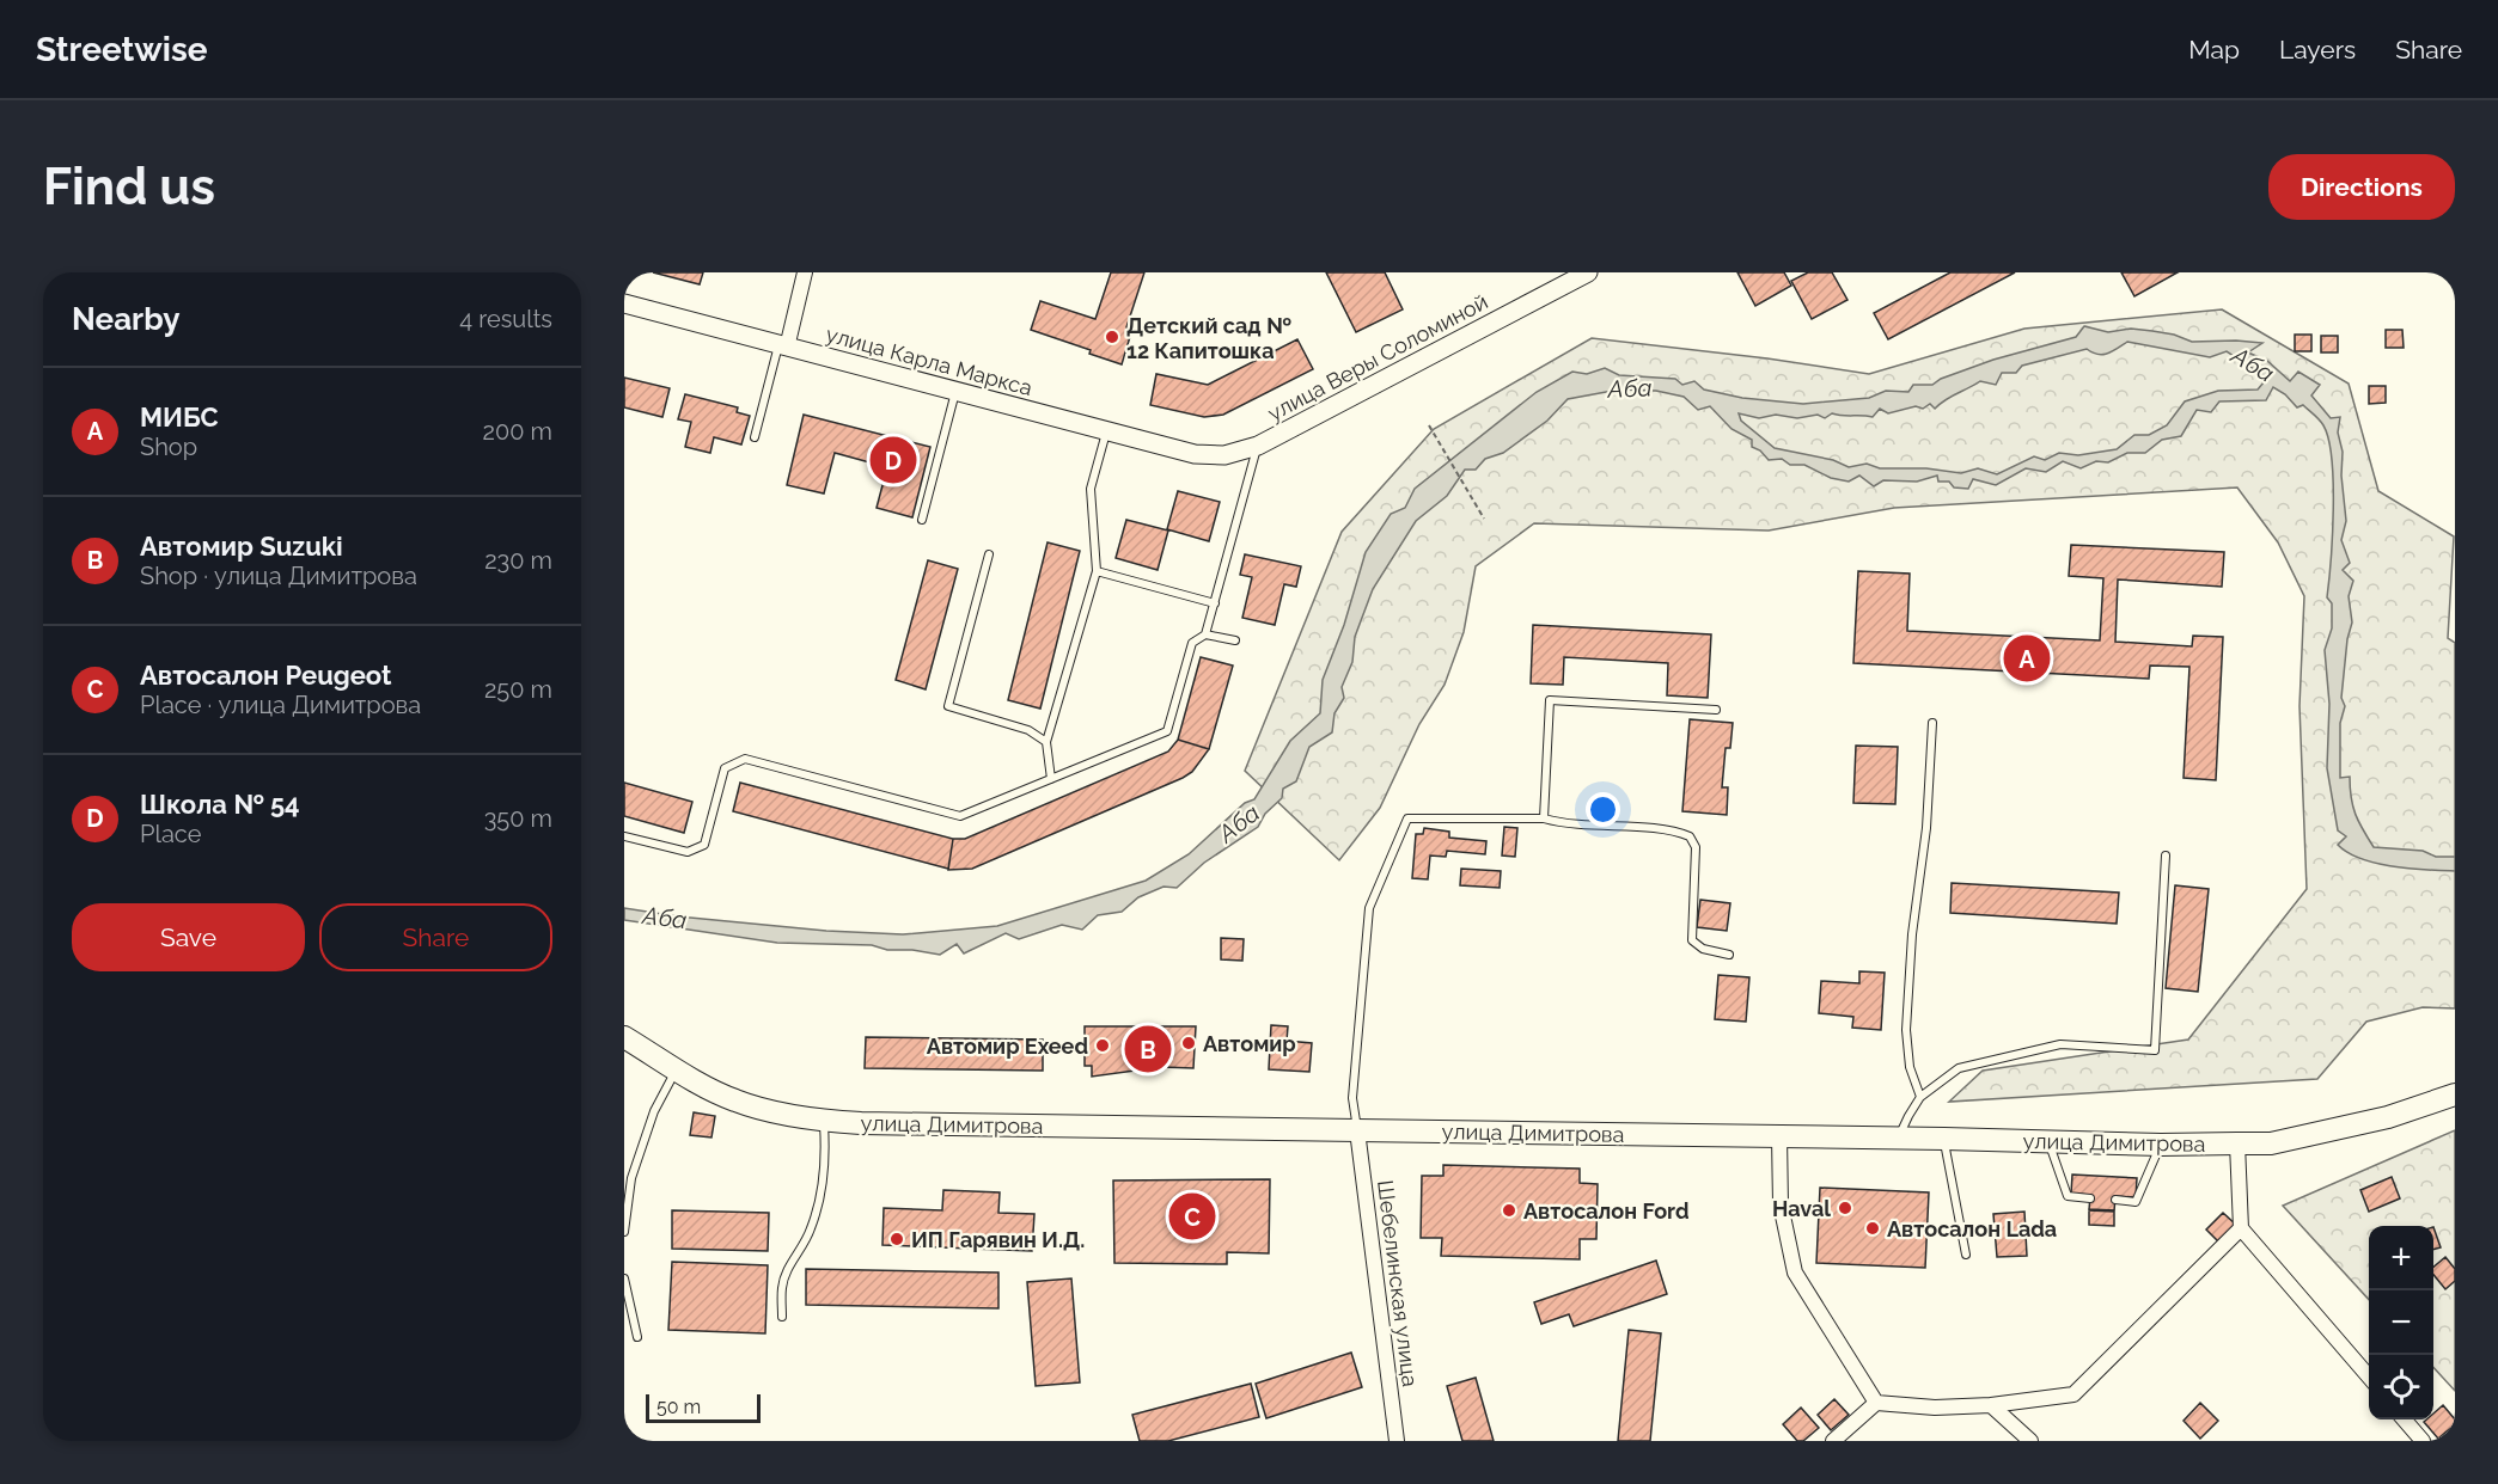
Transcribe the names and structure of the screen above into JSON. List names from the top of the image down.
{
  "streets": {
    "main road": ["улица Димитрова"],
    "street": ["улица Веры Соломиной", "улица Карла Маркса", "Шебелинская улица"]
  },
  "crossings": [
    ["улица Веры Соломиной", "улица Карла Маркса"],
    ["улица Димитрова", "Шебелинская улица"]
  ],
  "water": ["Аба"],
  "places": [
    "Детский сад № 12 Капитошка",
    "Автомир",
    "Автомир Exeed",
    "Haval",
    "Автосалон Ford",
    "Автосалон Lada",
    "ИП Гарявин И.Д."
  ],
  "scale_bar": "50 m",
  "page": {
    "header": "Streetwise",
    "nav": ["Map", "Layers", "Share"],
    "buttons": [
      "Directions",
      ["Save", "Share"]
    ],
    "title": "Find us",
    "heading": ["Nearby", "4 results"],
    "list": [
      {
        "mark": "A",
        "name": "МИБС",
        "note": "Shop",
        "value": "200 m"
      },
      {
        "mark": "B",
        "name": "Автомир Suzuki",
        "note": "Shop · улица Димитрова",
        "value": "230 m"
      },
      {
        "mark": "C",
        "name": "Автосалон Peugeot",
        "note": "Place · улица Димитрова",
        "value": "250 m"
      },
      {
        "mark": "D",
        "name": "Школа № 54",
        "note": "Place",
        "value": "350 m"
      }
    ],
    "pins": [
      "D",
      "A",
      "B",
      "C"
    ],
    "map_buttons": ["+", "−"],
    "scale": "50 m"
  }
}
